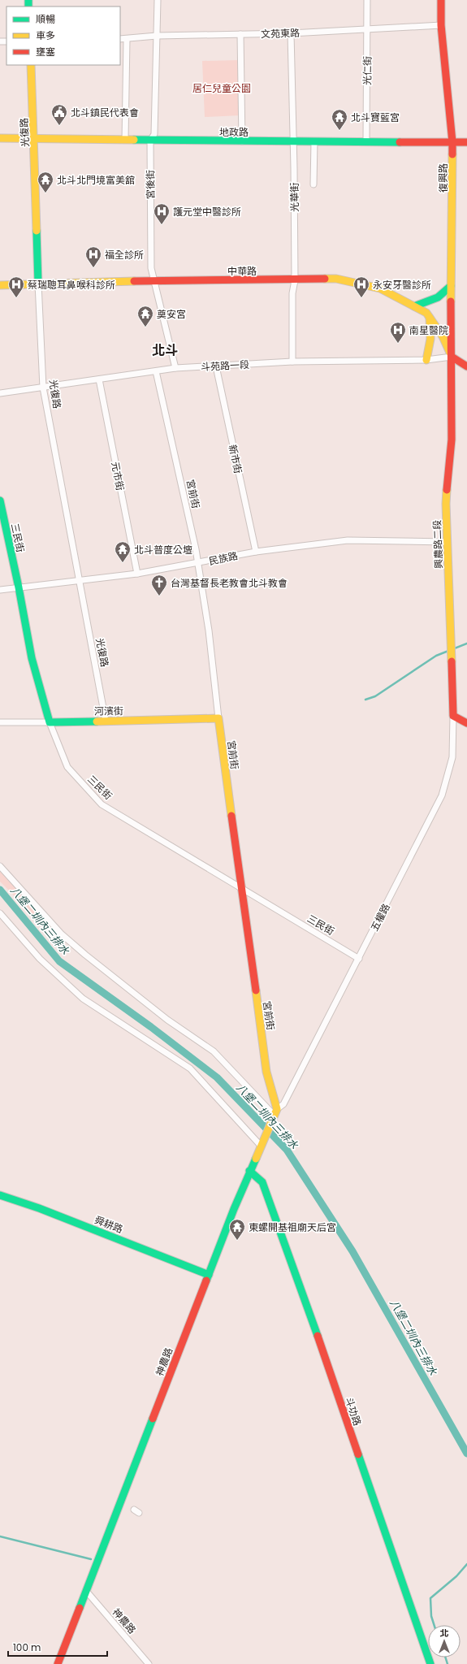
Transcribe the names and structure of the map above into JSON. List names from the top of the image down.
{
  "streets": {
    "street": [
      "文苑東路",
      "光仁街",
      "地政路",
      "光復路",
      "復興路",
      "宮後街",
      "光華街",
      "中華路",
      "斗苑路一段",
      "新市街",
      "元市街",
      "宮前街",
      "三民街",
      "興農路二段",
      "民族路",
      "河濱街",
      "五權路",
      "舜耕路",
      "神農路",
      "斗功路"
    ]
  },
  "crossings": [
    ["文苑東路", "光仁街"],
    ["文苑東路", "復興路"],
    ["文苑東路", "宮後街"],
    ["文苑東路", "光華街"],
    ["光仁街", "地政路"],
    ["地政路", "光復路"],
    ["地政路", "復興路"],
    ["地政路", "宮後街"],
    ["地政路", "光華街"],
    ["光復路", "中華路"],
    ["光復路", "斗苑路一段"],
    ["光復路", "民族路"],
    ["光復路", "河濱街"],
    ["復興路", "中華路"],
    ["復興路", "斗苑路一段"],
    ["復興路", "興農路二段"],
    ["宮後街", "中華路"],
    ["宮後街", "斗苑路一段"],
    ["光華街", "中華路"],
    ["光華街", "斗苑路一段"],
    ["中華路", "斗苑路一段"],
    ["中華路", "興農路二段"],
    ["斗苑路一段", "新市街"],
    ["斗苑路一段", "元市街"],
    ["斗苑路一段", "宮前街"],
    ["斗苑路一段", "興農路二段"],
    ["新市街", "民族路"],
    ["元市街", "民族路"],
    ["宮前街", "三民街"],
    ["宮前街", "民族路"],
    ["宮前街", "河濱街"],
    ["宮前街", "五權路"],
    ["三民街", "民族路"],
    ["三民街", "河濱街"],
    ["三民街", "五權路"],
    ["興農路二段", "民族路"],
    ["興農路二段", "五權路"],
    ["舜耕路", "神農路"],
    ["神農路", "斗功路"]
  ],
  "districts": ["北斗"],
  "water": ["八堡二圳內三排水"],
  "parks": ["居仁兒童公園"],
  "places": {
    "public building": ["北斗鎮民代表會"],
    "temple": [
      "北斗寶藍宮",
      "北斗北門境富美舘",
      "奠安宮",
      "北斗普度公壇",
      "東螺開基祖廟天后宮"
    ],
    "hospital": [
      "護元堂中醫診所",
      "福全診所",
      "蔡瑞聰耳鼻喉科診所",
      "永安牙醫診所",
      "南星醫院"
    ],
    "church": ["台灣基督長老教會北斗教會"]
  },
  "legend": ["順暢", "車多", "壅塞"],
  "scale_bar": "100 m",
  "north": "top"
}
